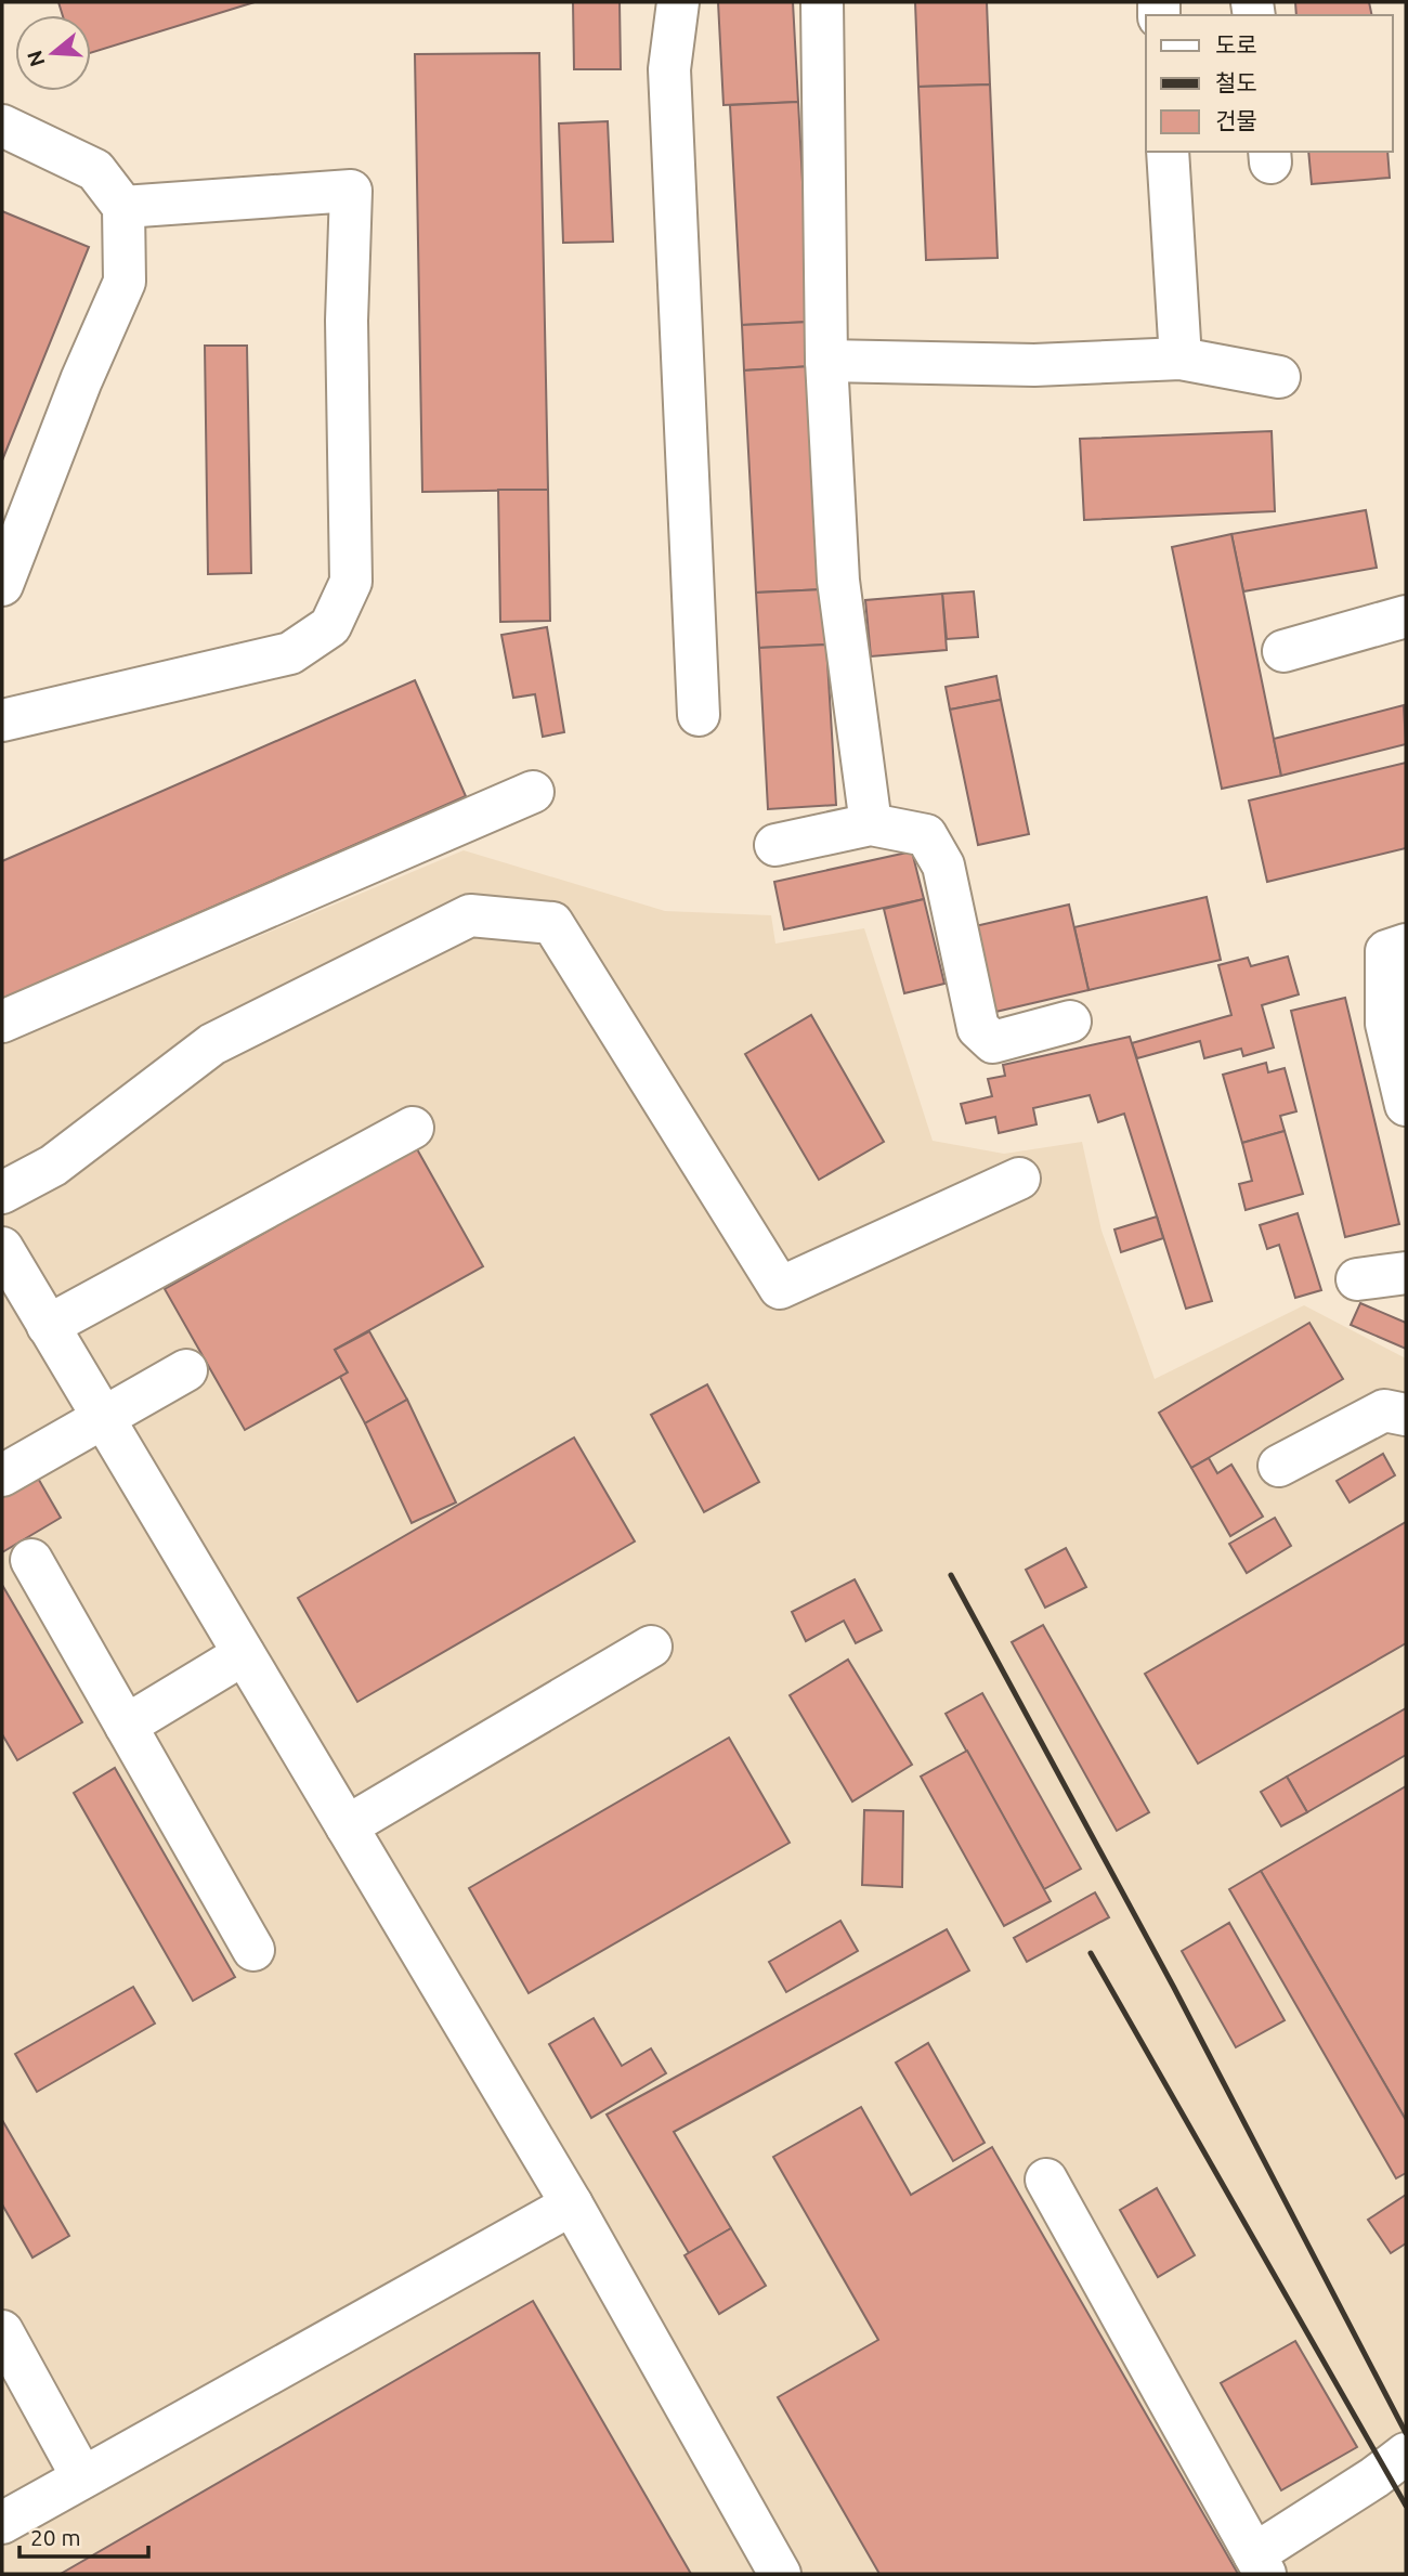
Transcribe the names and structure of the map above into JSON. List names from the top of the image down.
{
  "legend": ["도로", "철도", "건물"],
  "scale_bar": "20 m",
  "north": "left"
}
